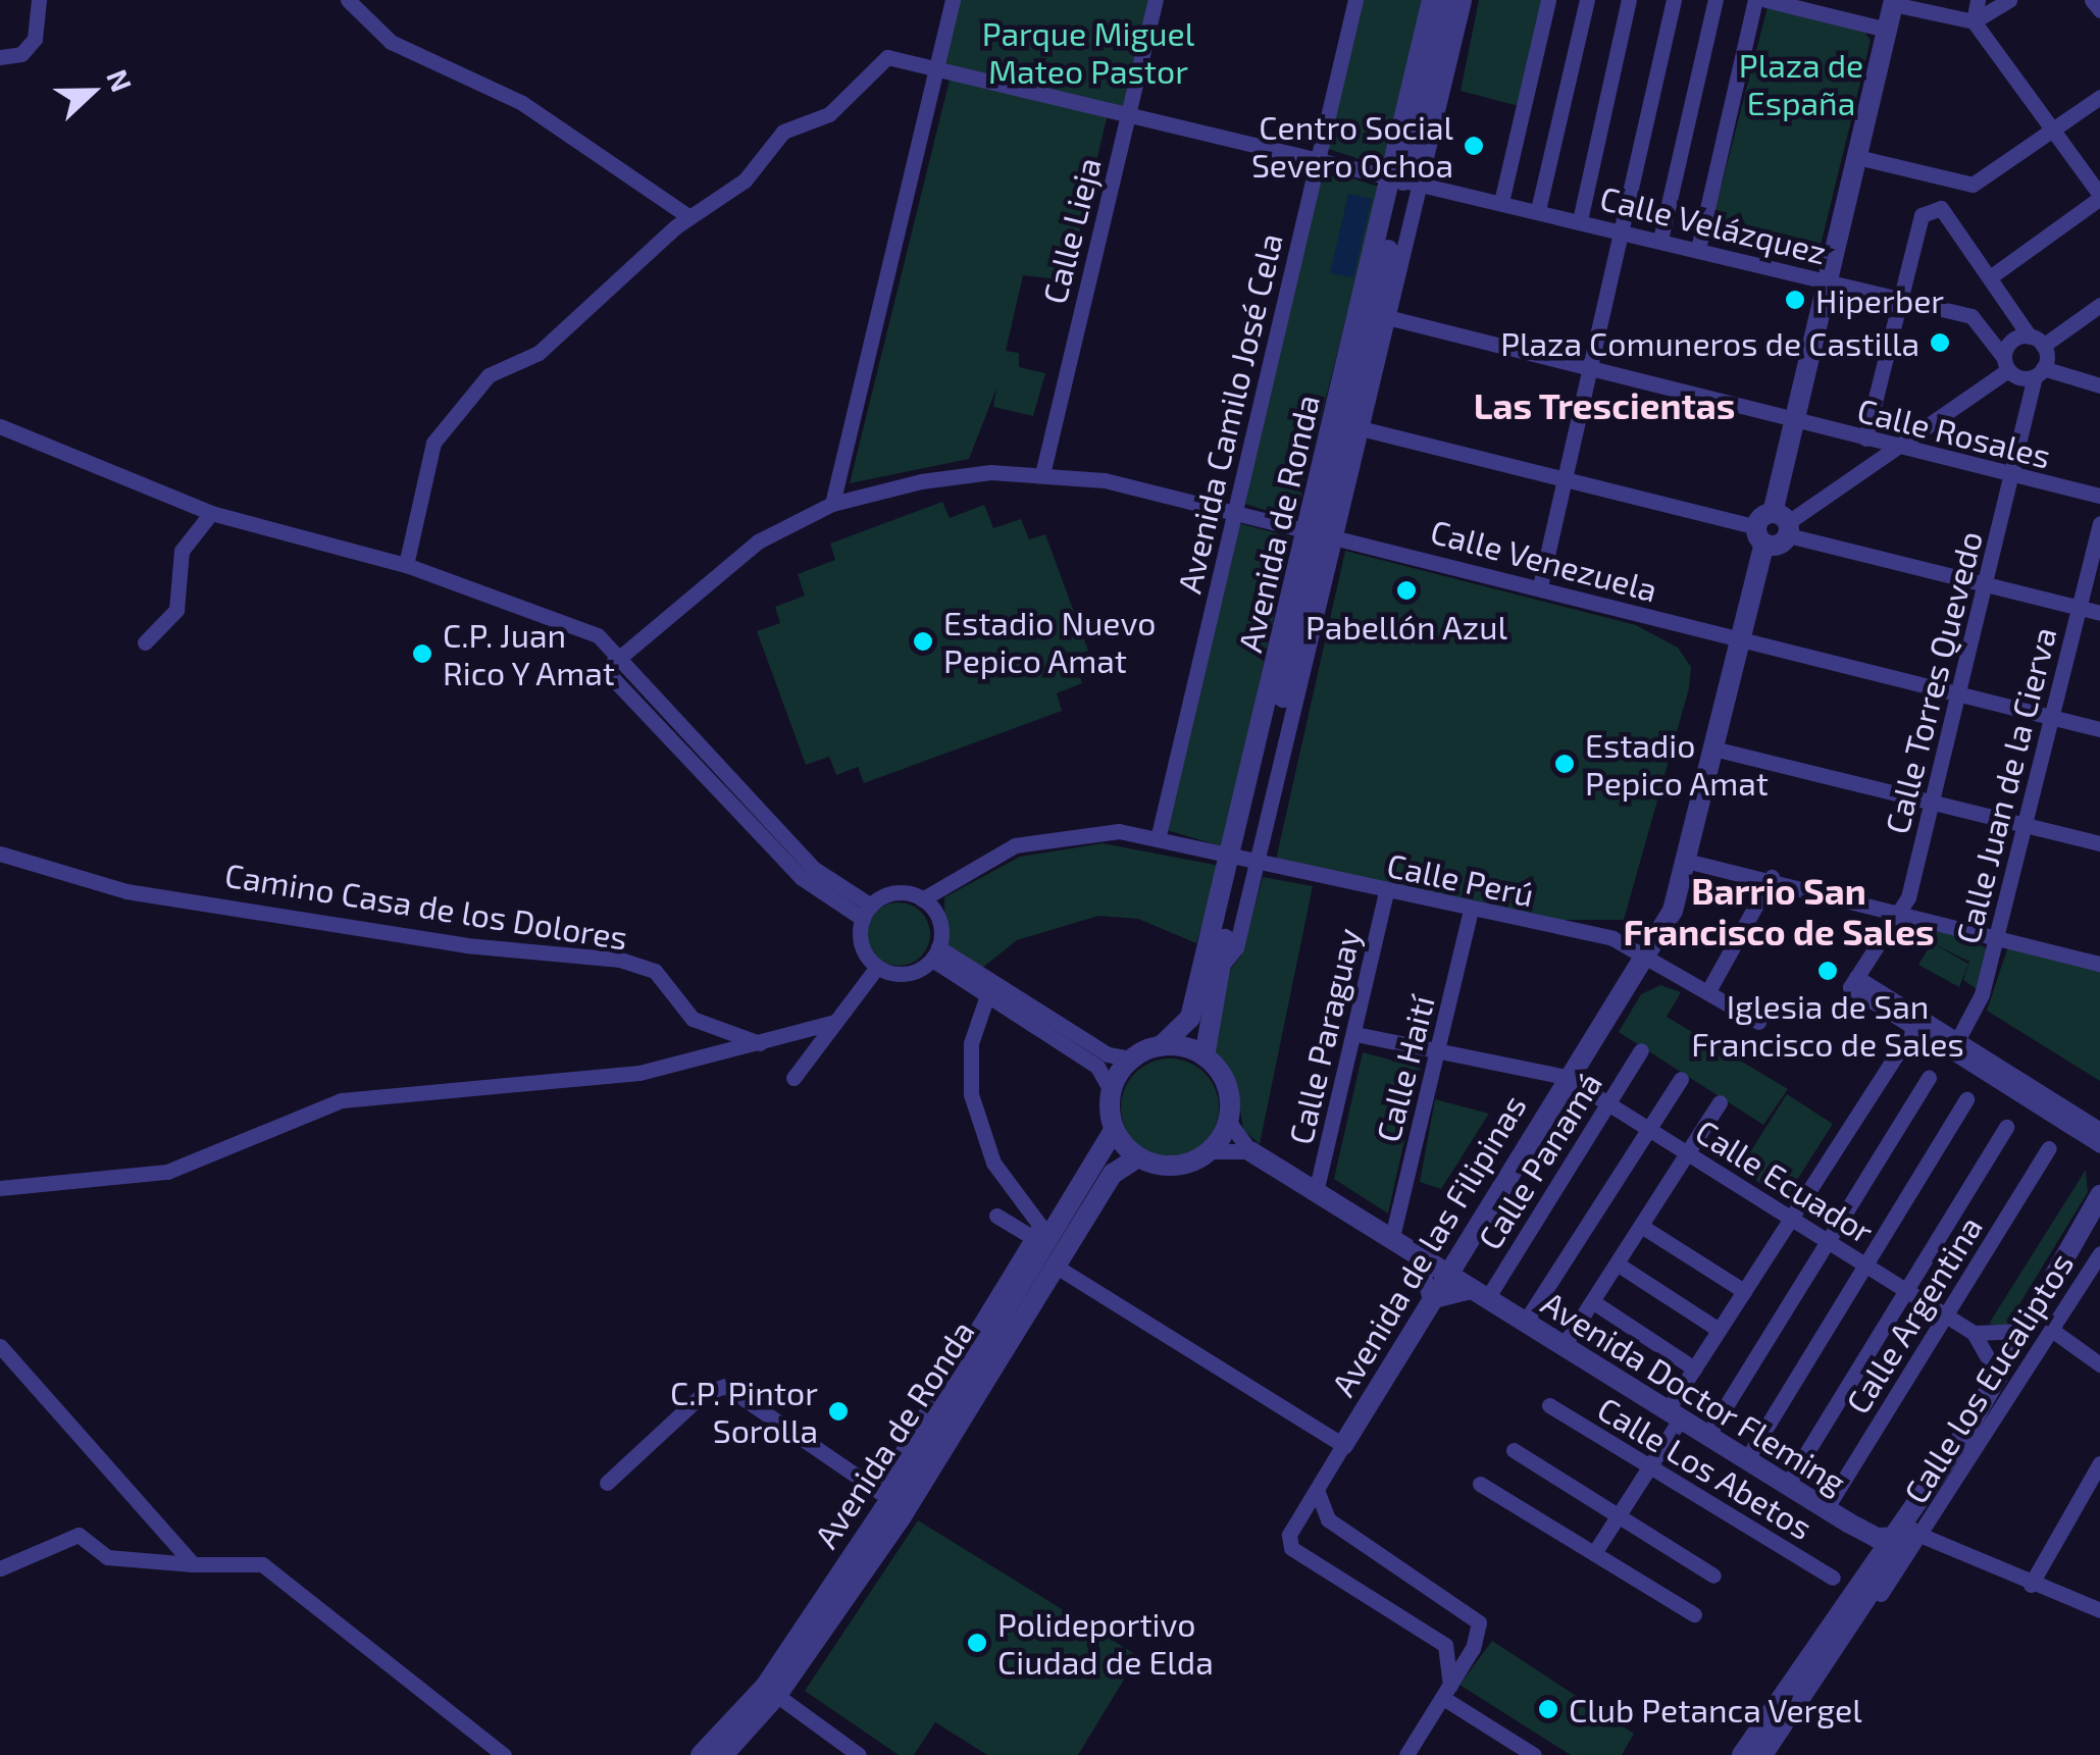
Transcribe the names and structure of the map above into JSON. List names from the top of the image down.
{
  "streets": {
    "street": [
      "Calle Velázquez",
      "Calle Lieja",
      "Avenida Camilo José Cela",
      "Calle Rosales",
      "Avenida de Ronda",
      "Calle Venezuela",
      "Calle Torres Quevedo",
      "Calle Juan de la Cierva",
      "Calle Perú",
      "Camino Casa de los Dolores",
      "Calle Paraguay",
      "Calle Haití",
      "Calle Panamá",
      "Calle Ecuador",
      "Avenida de las Filipinas",
      "Calle Argentina",
      "Calle los Eucaliptos",
      "Avenida Doctor Fleming",
      "Calle Los Abetos"
    ]
  },
  "crossings": [
    ["Calle Velázquez", "Calle Lieja"],
    ["Calle Velázquez", "Avenida Camilo José Cela"],
    ["Calle Velázquez", "Avenida de Ronda"],
    ["Calle Velázquez", "Avenida de las Filipinas"],
    ["Calle Lieja", "Calle Venezuela"],
    ["Avenida Camilo José Cela", "Calle Venezuela"],
    ["Avenida Camilo José Cela", "Calle Perú"],
    ["Calle Rosales", "Avenida de Ronda"],
    ["Calle Rosales", "Calle Torres Quevedo"],
    ["Calle Rosales", "Avenida de las Filipinas"],
    ["Avenida de Ronda", "Calle Venezuela"],
    ["Avenida de Ronda", "Calle Perú"],
    ["Avenida de Ronda", "Avenida Doctor Fleming"],
    ["Calle Venezuela", "Calle Torres Quevedo"],
    ["Calle Venezuela", "Calle Juan de la Cierva"],
    ["Calle Venezuela", "Avenida de las Filipinas"],
    ["Calle Perú", "Calle Paraguay"],
    ["Calle Perú", "Calle Haití"],
    ["Calle Perú", "Avenida de las Filipinas"],
    ["Calle Paraguay", "Calle Ecuador"],
    ["Calle Paraguay", "Avenida Doctor Fleming"],
    ["Calle Haití", "Calle Ecuador"],
    ["Calle Haití", "Avenida Doctor Fleming"],
    ["Calle Panamá", "Calle Ecuador"],
    ["Calle Panamá", "Avenida Doctor Fleming"],
    ["Calle Ecuador", "Avenida de las Filipinas"],
    ["Calle Ecuador", "Calle Argentina"],
    ["Avenida de las Filipinas", "Avenida Doctor Fleming"],
    ["Calle Argentina", "Avenida Doctor Fleming"],
    ["Calle los Eucaliptos", "Avenida Doctor Fleming"]
  ],
  "districts": ["Las Trescientas", "Barrio San Francisco de Sales"],
  "parks": ["Parque Miguel Mateo Pastor", "Plaza de España"],
  "places": [
    "Centro Social Severo Ochoa",
    "Hiperber",
    "Plaza Comuneros de Castilla",
    "Pabellón Azul",
    "Estadio Nuevo Pepico Amat",
    "C.P. Juan Rico Y Amat",
    "Estadio Pepico Amat",
    "Iglesia de San Francisco de Sales",
    "C.P. Pintor Sorolla",
    "Polideportivo Ciudad de Elda",
    "Club Petanca Vergel"
  ],
  "north": "right"
}
